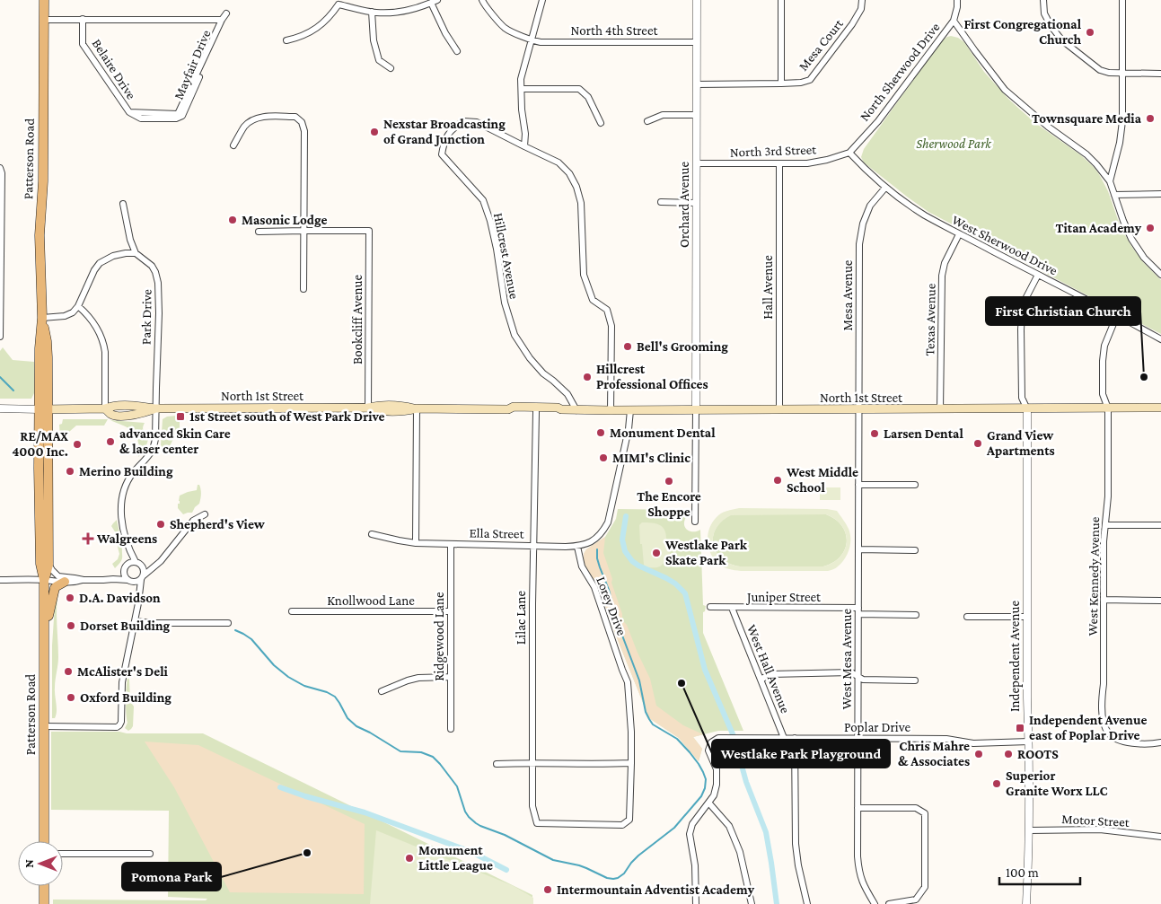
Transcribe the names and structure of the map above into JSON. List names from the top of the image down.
{
  "streets": {
    "main road": ["Patterson Road", "North 1st Street"],
    "street": [
      "North 4th Street",
      "Mesa Court",
      "Belaire Drive",
      "North Sherwood Drive",
      "North 3rd Street",
      "Orchard Avenue",
      "West Sherwood Drive",
      "Hillcrest Avenue",
      "Hall Avenue",
      "Mesa Avenue",
      "Park Drive",
      "Bookcliff Avenue",
      "Texas Avenue",
      "Ella Street",
      "West Kennedy Avenue",
      "Juniper Street",
      "Knollwood Lane",
      "Lorey Drive",
      "Lilac Lane",
      "Ridgewood Lane",
      "Independent Avenue",
      "West Mesa Avenue",
      "West Hall Avenue",
      "Poplar Drive",
      "Motor Street"
    ]
  },
  "crossings": [
    ["North 4th Street", "Orchard Avenue"],
    ["North Sherwood Drive", "North 3rd Street"],
    ["North Sherwood Drive", "West Sherwood Drive"],
    ["North 3rd Street", "Orchard Avenue"],
    ["North 3rd Street", "West Sherwood Drive"],
    ["North 3rd Street", "Hall Avenue"],
    ["Patterson Road", "North 1st Street"],
    ["Orchard Avenue", "North 1st Street"],
    ["West Sherwood Drive", "Mesa Avenue"],
    ["West Sherwood Drive", "Texas Avenue"],
    ["West Sherwood Drive", "West Kennedy Avenue"],
    ["Hillcrest Avenue", "North 1st Street"],
    ["Hall Avenue", "North 1st Street"],
    ["Mesa Avenue", "North 1st Street"],
    ["Mesa Avenue", "West Mesa Avenue"],
    ["Park Drive", "North 1st Street"],
    ["Bookcliff Avenue", "North 1st Street"],
    ["Texas Avenue", "North 1st Street"],
    ["North 1st Street", "West Kennedy Avenue"],
    ["North 1st Street", "Lilac Lane"],
    ["North 1st Street", "Independent Avenue"],
    ["North 1st Street", "West Mesa Avenue"],
    ["Ella Street", "Lorey Drive"],
    ["Ella Street", "Lilac Lane"],
    ["Ella Street", "Ridgewood Lane"],
    ["Juniper Street", "West Mesa Avenue"],
    ["Juniper Street", "West Hall Avenue"],
    ["Knollwood Lane", "Ridgewood Lane"],
    ["Lorey Drive", "Lilac Lane"],
    ["Independent Avenue", "Poplar Drive"],
    ["Independent Avenue", "Motor Street"],
    ["West Mesa Avenue", "Poplar Drive"],
    ["West Hall Avenue", "Poplar Drive"]
  ],
  "parks": ["Sherwood Park"],
  "places": {
    "other": [
      "First Congregational Church",
      "Townsquare Media",
      "Nexstar Broadcasting of Grand Junction",
      "Masonic Lodge",
      "Titan Academy",
      "Bell's Grooming",
      "Hillcrest Professional Offices",
      "First Christian Church",
      "Monument Dental",
      "Larsen Dental",
      "advanced Skin Care & laser center",
      "Grand View Apartments",
      "RE/MAX 4000 Inc.",
      "MIMI's Clinic",
      "Merino Building",
      "West Middle School",
      "The Encore Shoppe",
      "Shepherd's View",
      "Westlake Park Skate Park",
      "D.A. Davidson",
      "Dorset Building",
      "McAlister's Deli",
      "Westlake Park Playground",
      "Oxford Building",
      "Chris Mahre & Associates",
      "ROOTS",
      "Superior Granite Worx LLC",
      "Pomona Park",
      "Monument Little League",
      "Intermountain Adventist Academy"
    ],
    "transit": ["1st Street south of West Park Drive", "Independent Avenue east of Poplar Drive"],
    "health": ["Walgreens"]
  },
  "scale_bar": "100 m",
  "north": "left"
}
